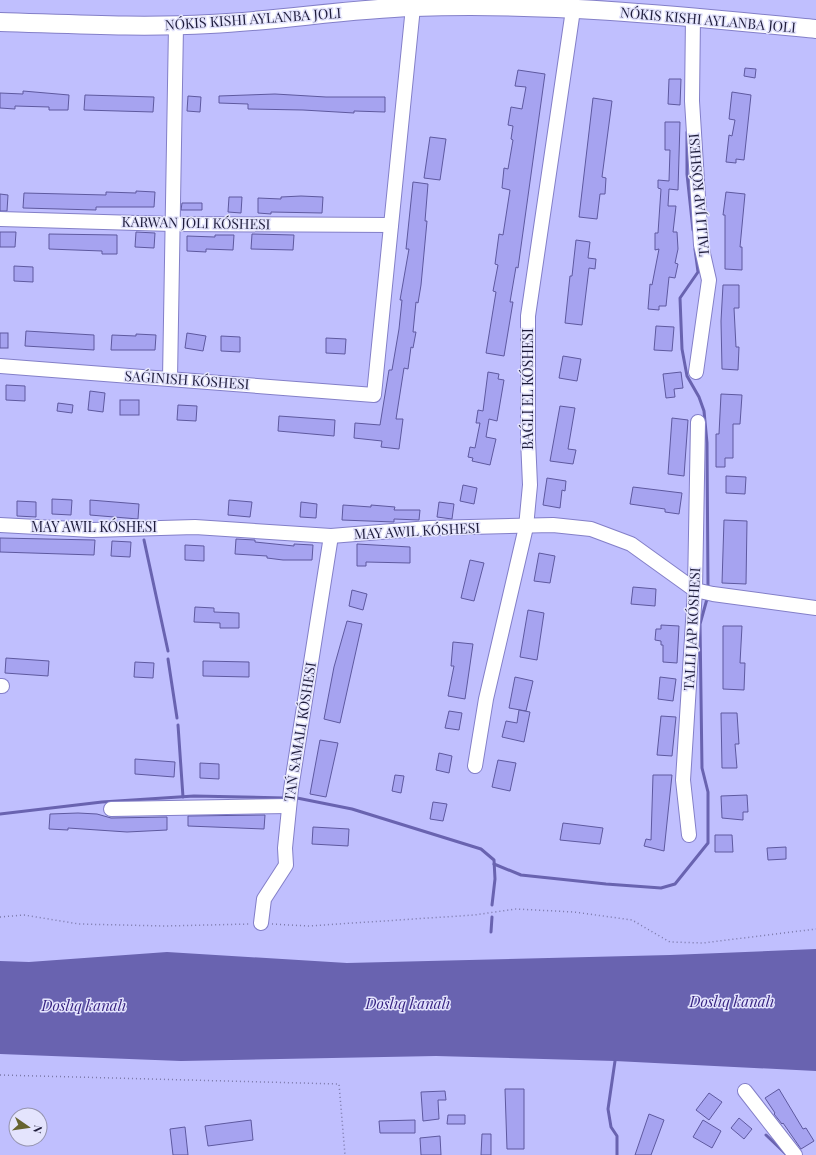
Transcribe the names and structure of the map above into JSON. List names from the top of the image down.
{
  "water": ["Doslıq kanalı"],
  "north": "right"
}
